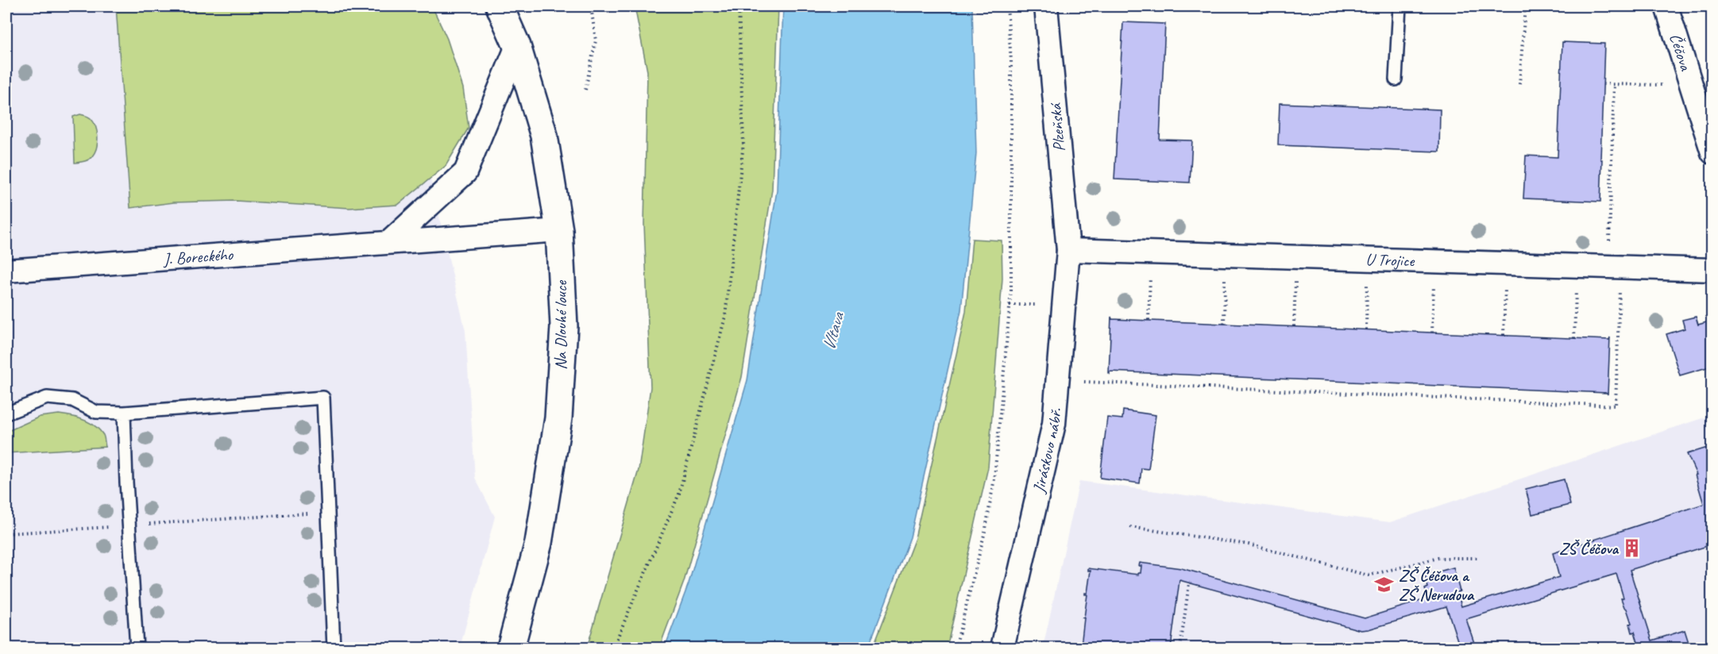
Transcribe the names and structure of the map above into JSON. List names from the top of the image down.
{
  "streets": {
    "main road": ["Na Dlouhé louce"],
    "street": [
      "Čéčova",
      "Plzeňská",
      "J. Boreckého",
      "U Trojice",
      "Jiráskovo nábř."
    ]
  },
  "crossings": [
    ["Plzeňská", "U Trojice"],
    ["Plzeňská", "Jiráskovo nábř."],
    ["J. Boreckého", "Na Dlouhé louce"],
    ["U Trojice", "Jiráskovo nábř."]
  ],
  "water": ["Vltava"],
  "places": {
    "building": ["ZŠ Čéčova"],
    "school or university": ["ZŠ Čéčova a ZŠ Nerudova"]
  }
}
